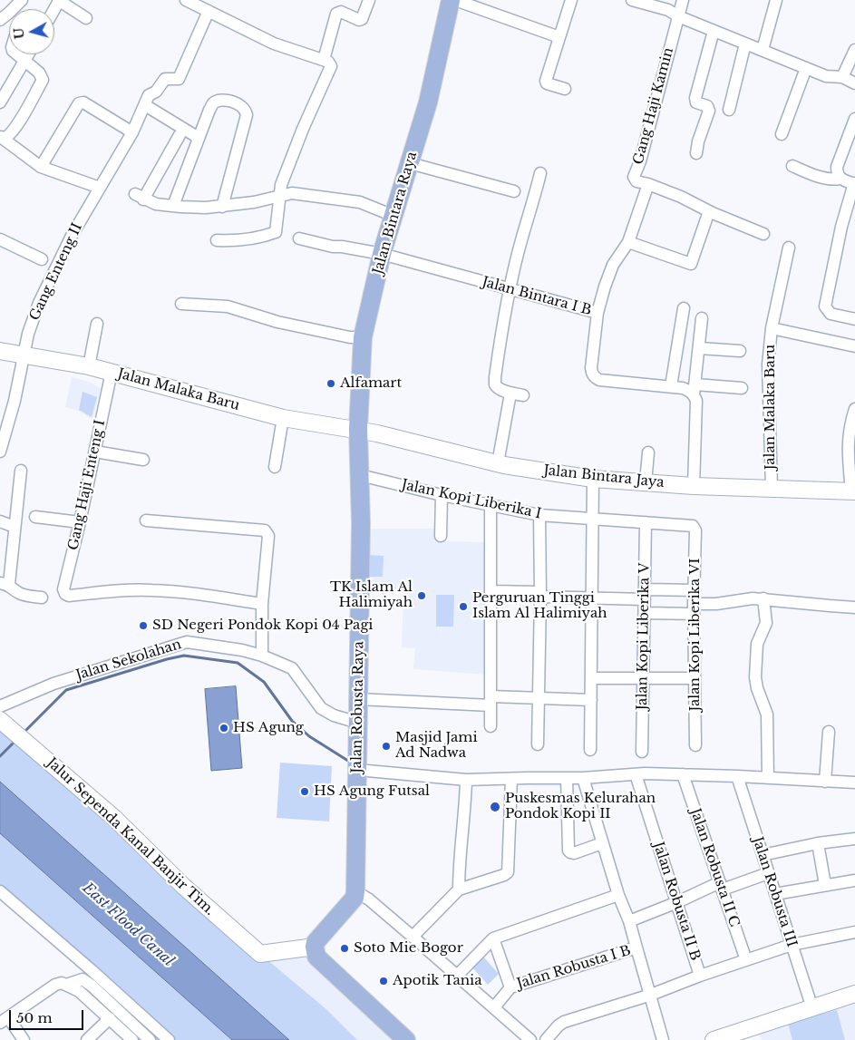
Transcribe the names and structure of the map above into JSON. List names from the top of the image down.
{
  "streets": {
    "main road": ["Jalan Bintara Raya", "Jalan Robusta Raya"],
    "street": [
      "Gang Haji Kamin",
      "Gang Enteng II",
      "Jalan Bintara I B",
      "Jalan Malaka Baru",
      "Jalan Bintara Jaya",
      "Gang Haji Enteng I",
      "Jalan Kopi Liberika I",
      "Jalan Kopi Liberika VI",
      "Jalan Kopi Liberika V",
      "Jalan Sekolahan",
      "Jalur Sependa Kanal Banjir Tim.",
      "Jalan Robusta II C",
      "Jalan Robusta III",
      "Jalan Robusta II B",
      "Jalan Robusta I B"
    ]
  },
  "crossings": [
    ["Gang Haji Kamin", "Jalan Bintara I B"],
    ["Jalan Bintara Raya", "Jalan Bintara I B"],
    ["Jalan Bintara Raya", "Jalan Malaka Baru"],
    ["Jalan Bintara Raya", "Jalan Bintara Jaya"],
    ["Jalan Bintara Raya", "Jalan Robusta Raya"],
    ["Gang Enteng II", "Jalan Malaka Baru"],
    ["Jalan Malaka Baru", "Jalan Bintara Jaya"],
    ["Jalan Malaka Baru", "Gang Haji Enteng I"],
    ["Jalan Malaka Baru", "Jalan Robusta Raya"],
    ["Jalan Bintara Jaya", "Jalan Robusta Raya"],
    ["Jalan Kopi Liberika I", "Jalan Kopi Liberika VI"],
    ["Jalan Kopi Liberika I", "Jalan Kopi Liberika V"],
    ["Jalan Kopi Liberika I", "Jalan Robusta Raya"],
    ["Jalan Sekolahan", "Jalan Robusta Raya"]
  ],
  "water": ["East Flood Canal"],
  "places": [
    "Alfamart",
    "TK Islam Al Halimiyah",
    "Perguruan Tinggi Islam Al Halimiyah",
    "SD Negeri Pondok Kopi 04 Pagi",
    "HS Agung",
    "Masjid Jami Ad Nadwa",
    "HS Agung Futsal",
    "Puskesmas Kelurahan Pondok Kopi II",
    "Soto Mie Bogor",
    "Apotik Tania"
  ],
  "scale_bar": "50 m",
  "north": "left"
}
